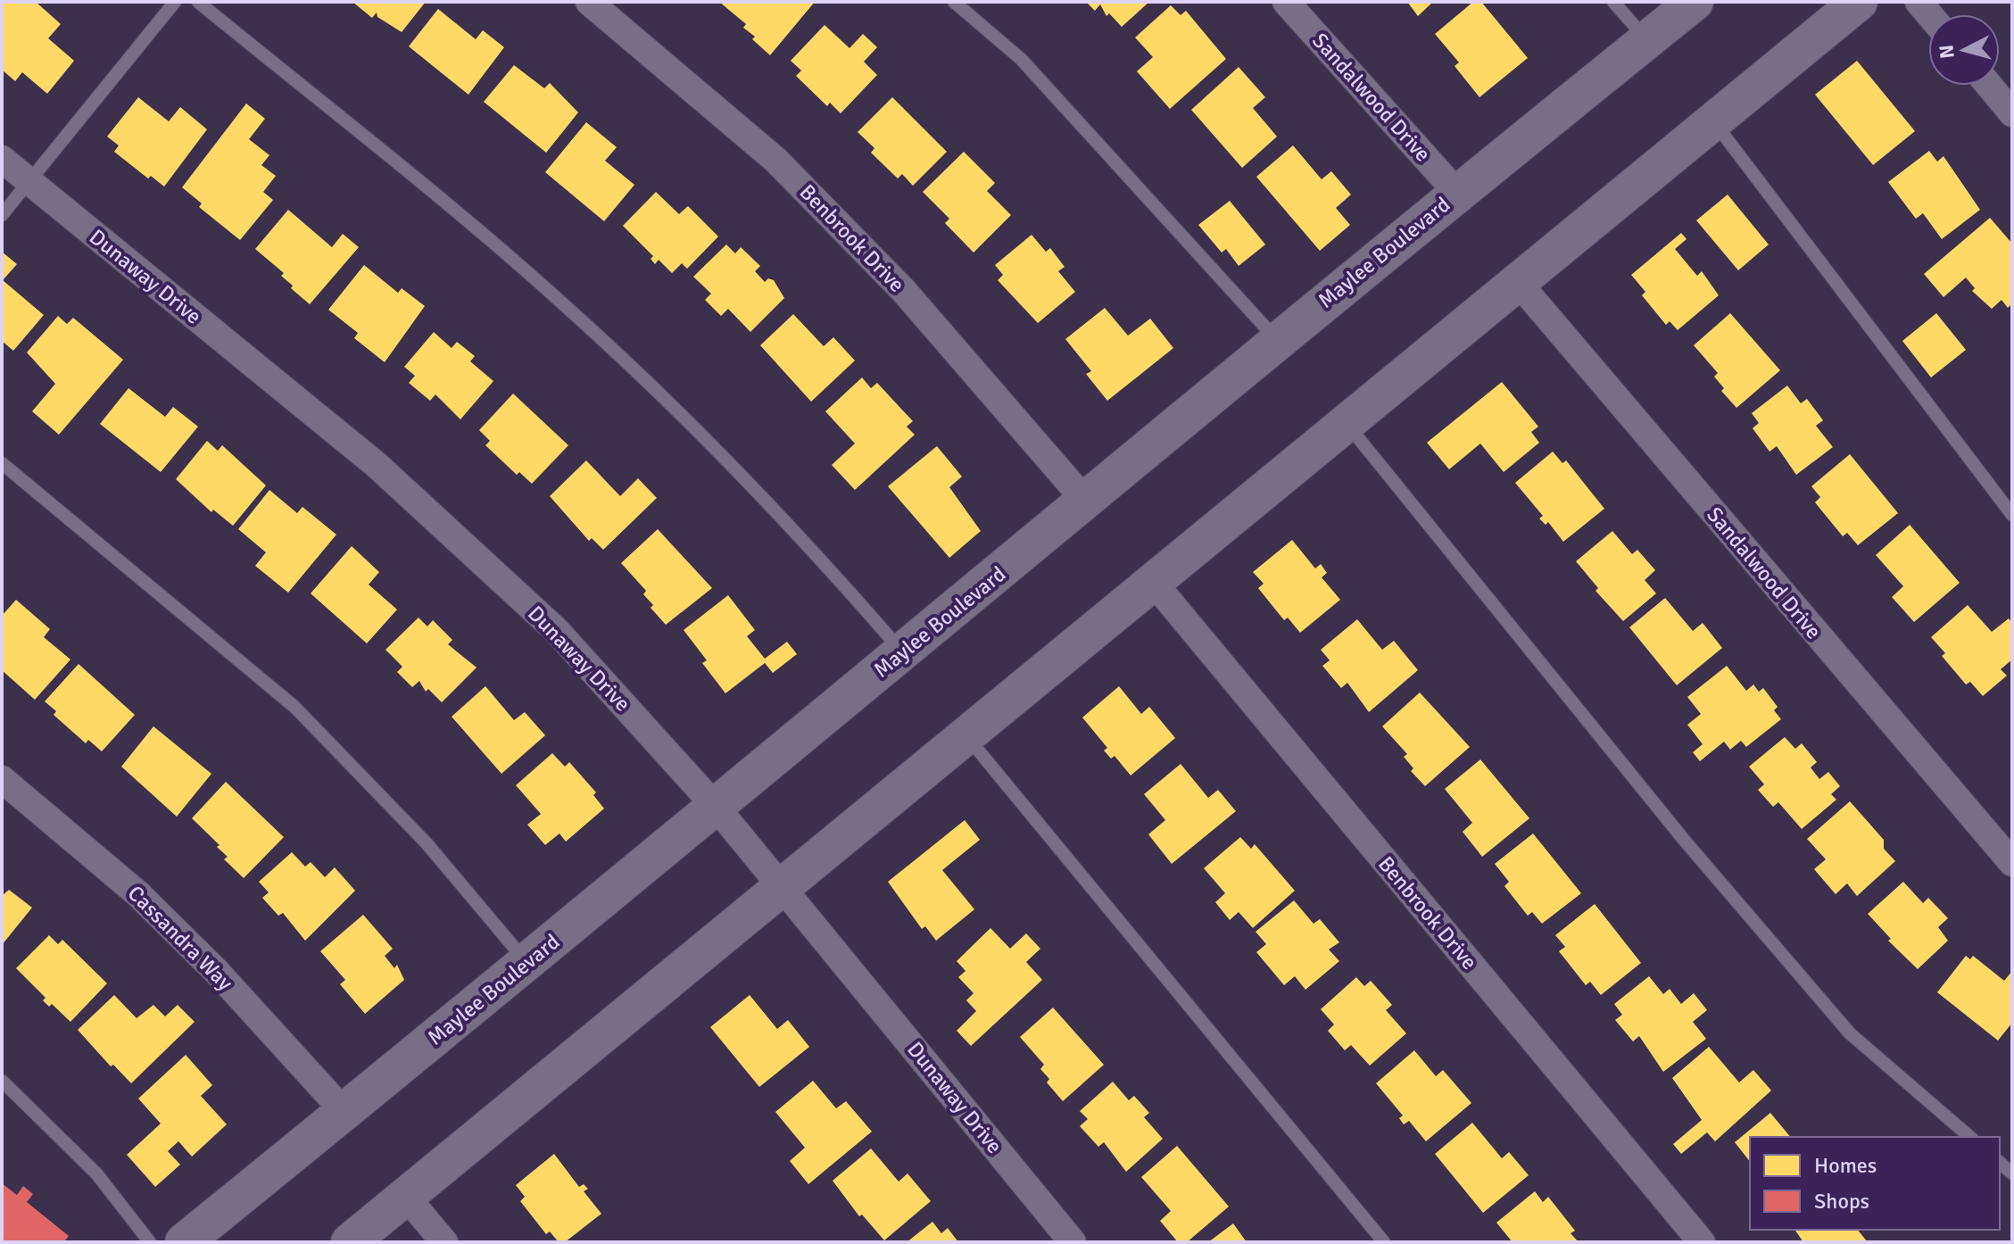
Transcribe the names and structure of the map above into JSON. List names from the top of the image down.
{
  "streets": {
    "main road": ["Maylee Boulevard"],
    "street": [
      "Sandalwood Drive",
      "Benbrook Drive",
      "Dunaway Drive",
      "Cassandra Way"
    ]
  },
  "crossings": [
    ["Sandalwood Drive", "Maylee Boulevard"],
    ["Benbrook Drive", "Maylee Boulevard"],
    ["Maylee Boulevard", "Dunaway Drive"],
    ["Maylee Boulevard", "Cassandra Way"]
  ],
  "legend": ["Homes", "Shops"],
  "north": "left"
}
